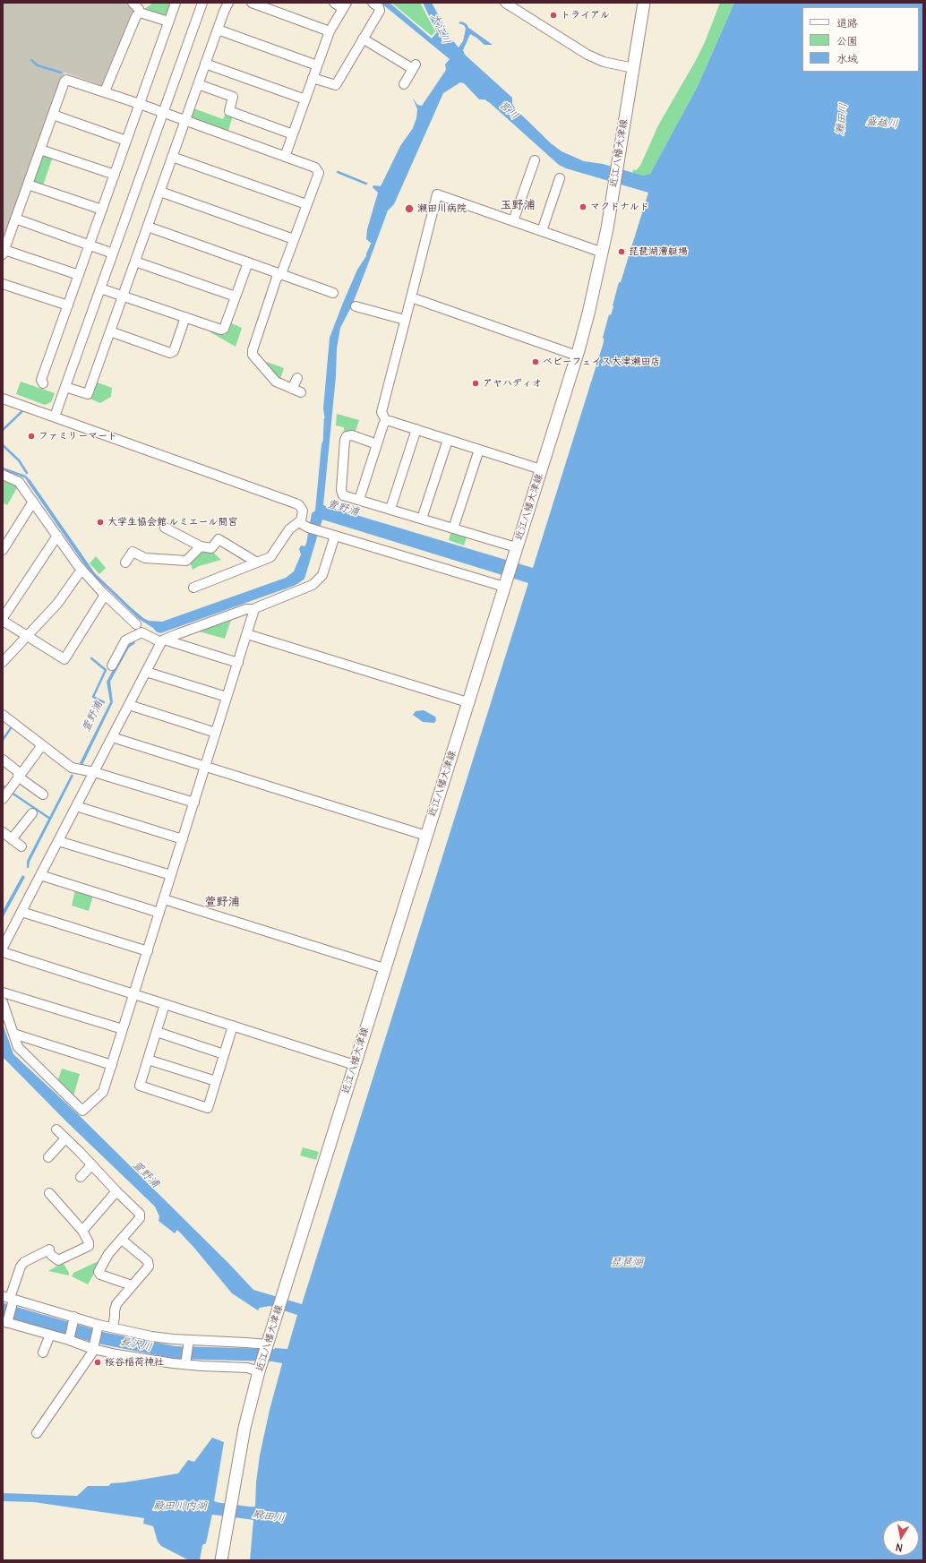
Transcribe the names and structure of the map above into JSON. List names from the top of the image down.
{
  "streets": {
    "main road": ["近江八幡大津線"]
  },
  "districts": ["玉野浦", "萱野浦"],
  "water": [
    "大江川",
    "宮川",
    "瀬田川",
    "盛越川",
    "萱野浦",
    "琵琶湖",
    "長沢川",
    "殿田川内湖",
    "殿田川"
  ],
  "places": [
    "トライアル",
    "マクドナルド",
    "瀬田川病院",
    "琵琶湖漕艇場",
    "ベビーフェイス大津瀬田店",
    "アヤハディオ",
    "ファミリーマート",
    "大学生協会館 ルミエール間宮",
    "桜谷稲荷神社"
  ],
  "legend": ["道路", "公園", "水域"],
  "north": "bottom"
}
